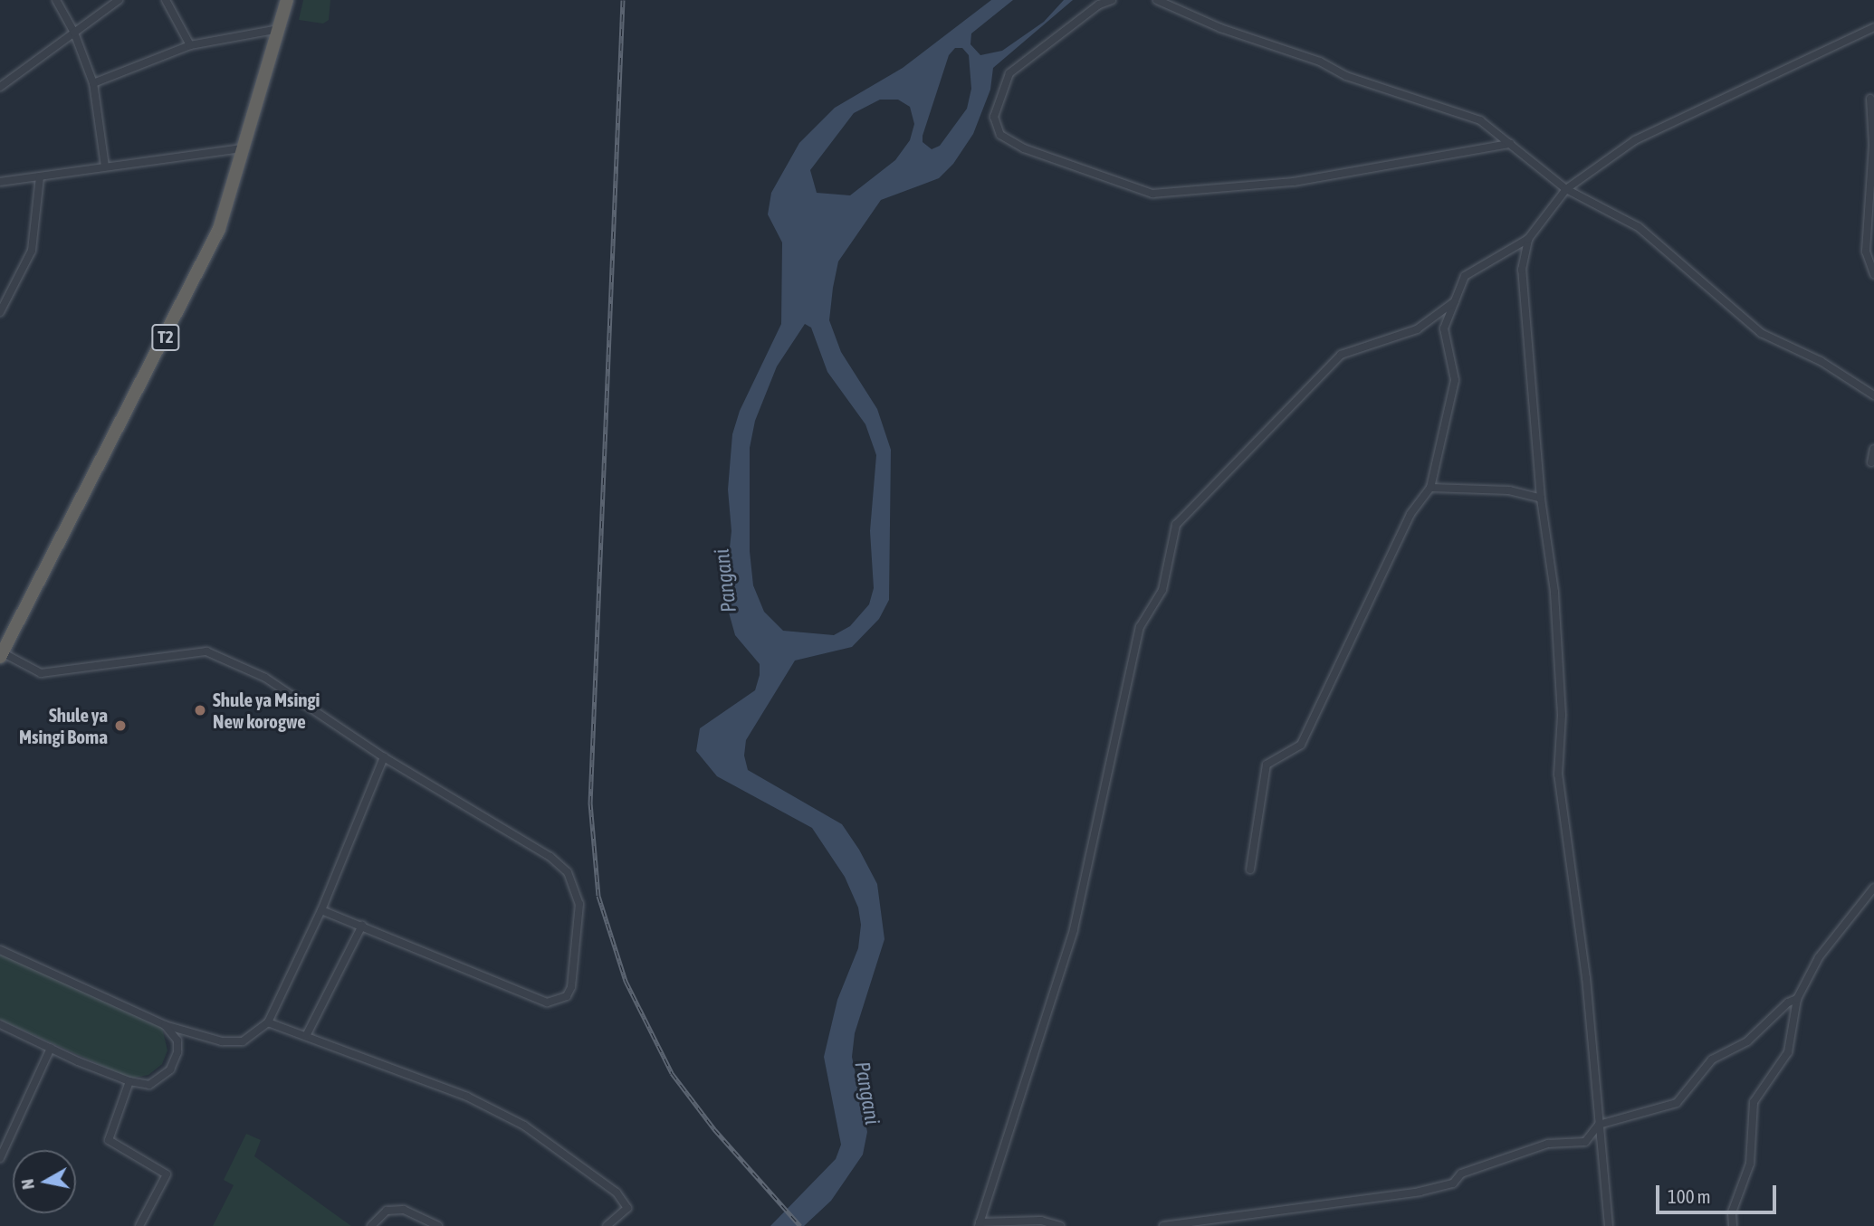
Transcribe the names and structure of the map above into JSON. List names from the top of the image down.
{
  "streets": {
    "highway": ["T2"]
  },
  "water": ["Pangani"],
  "places": ["Shule ya Msingi New korogwe", "Shule ya Msingi Boma"],
  "scale_bar": "100 m",
  "north": "left"
}
